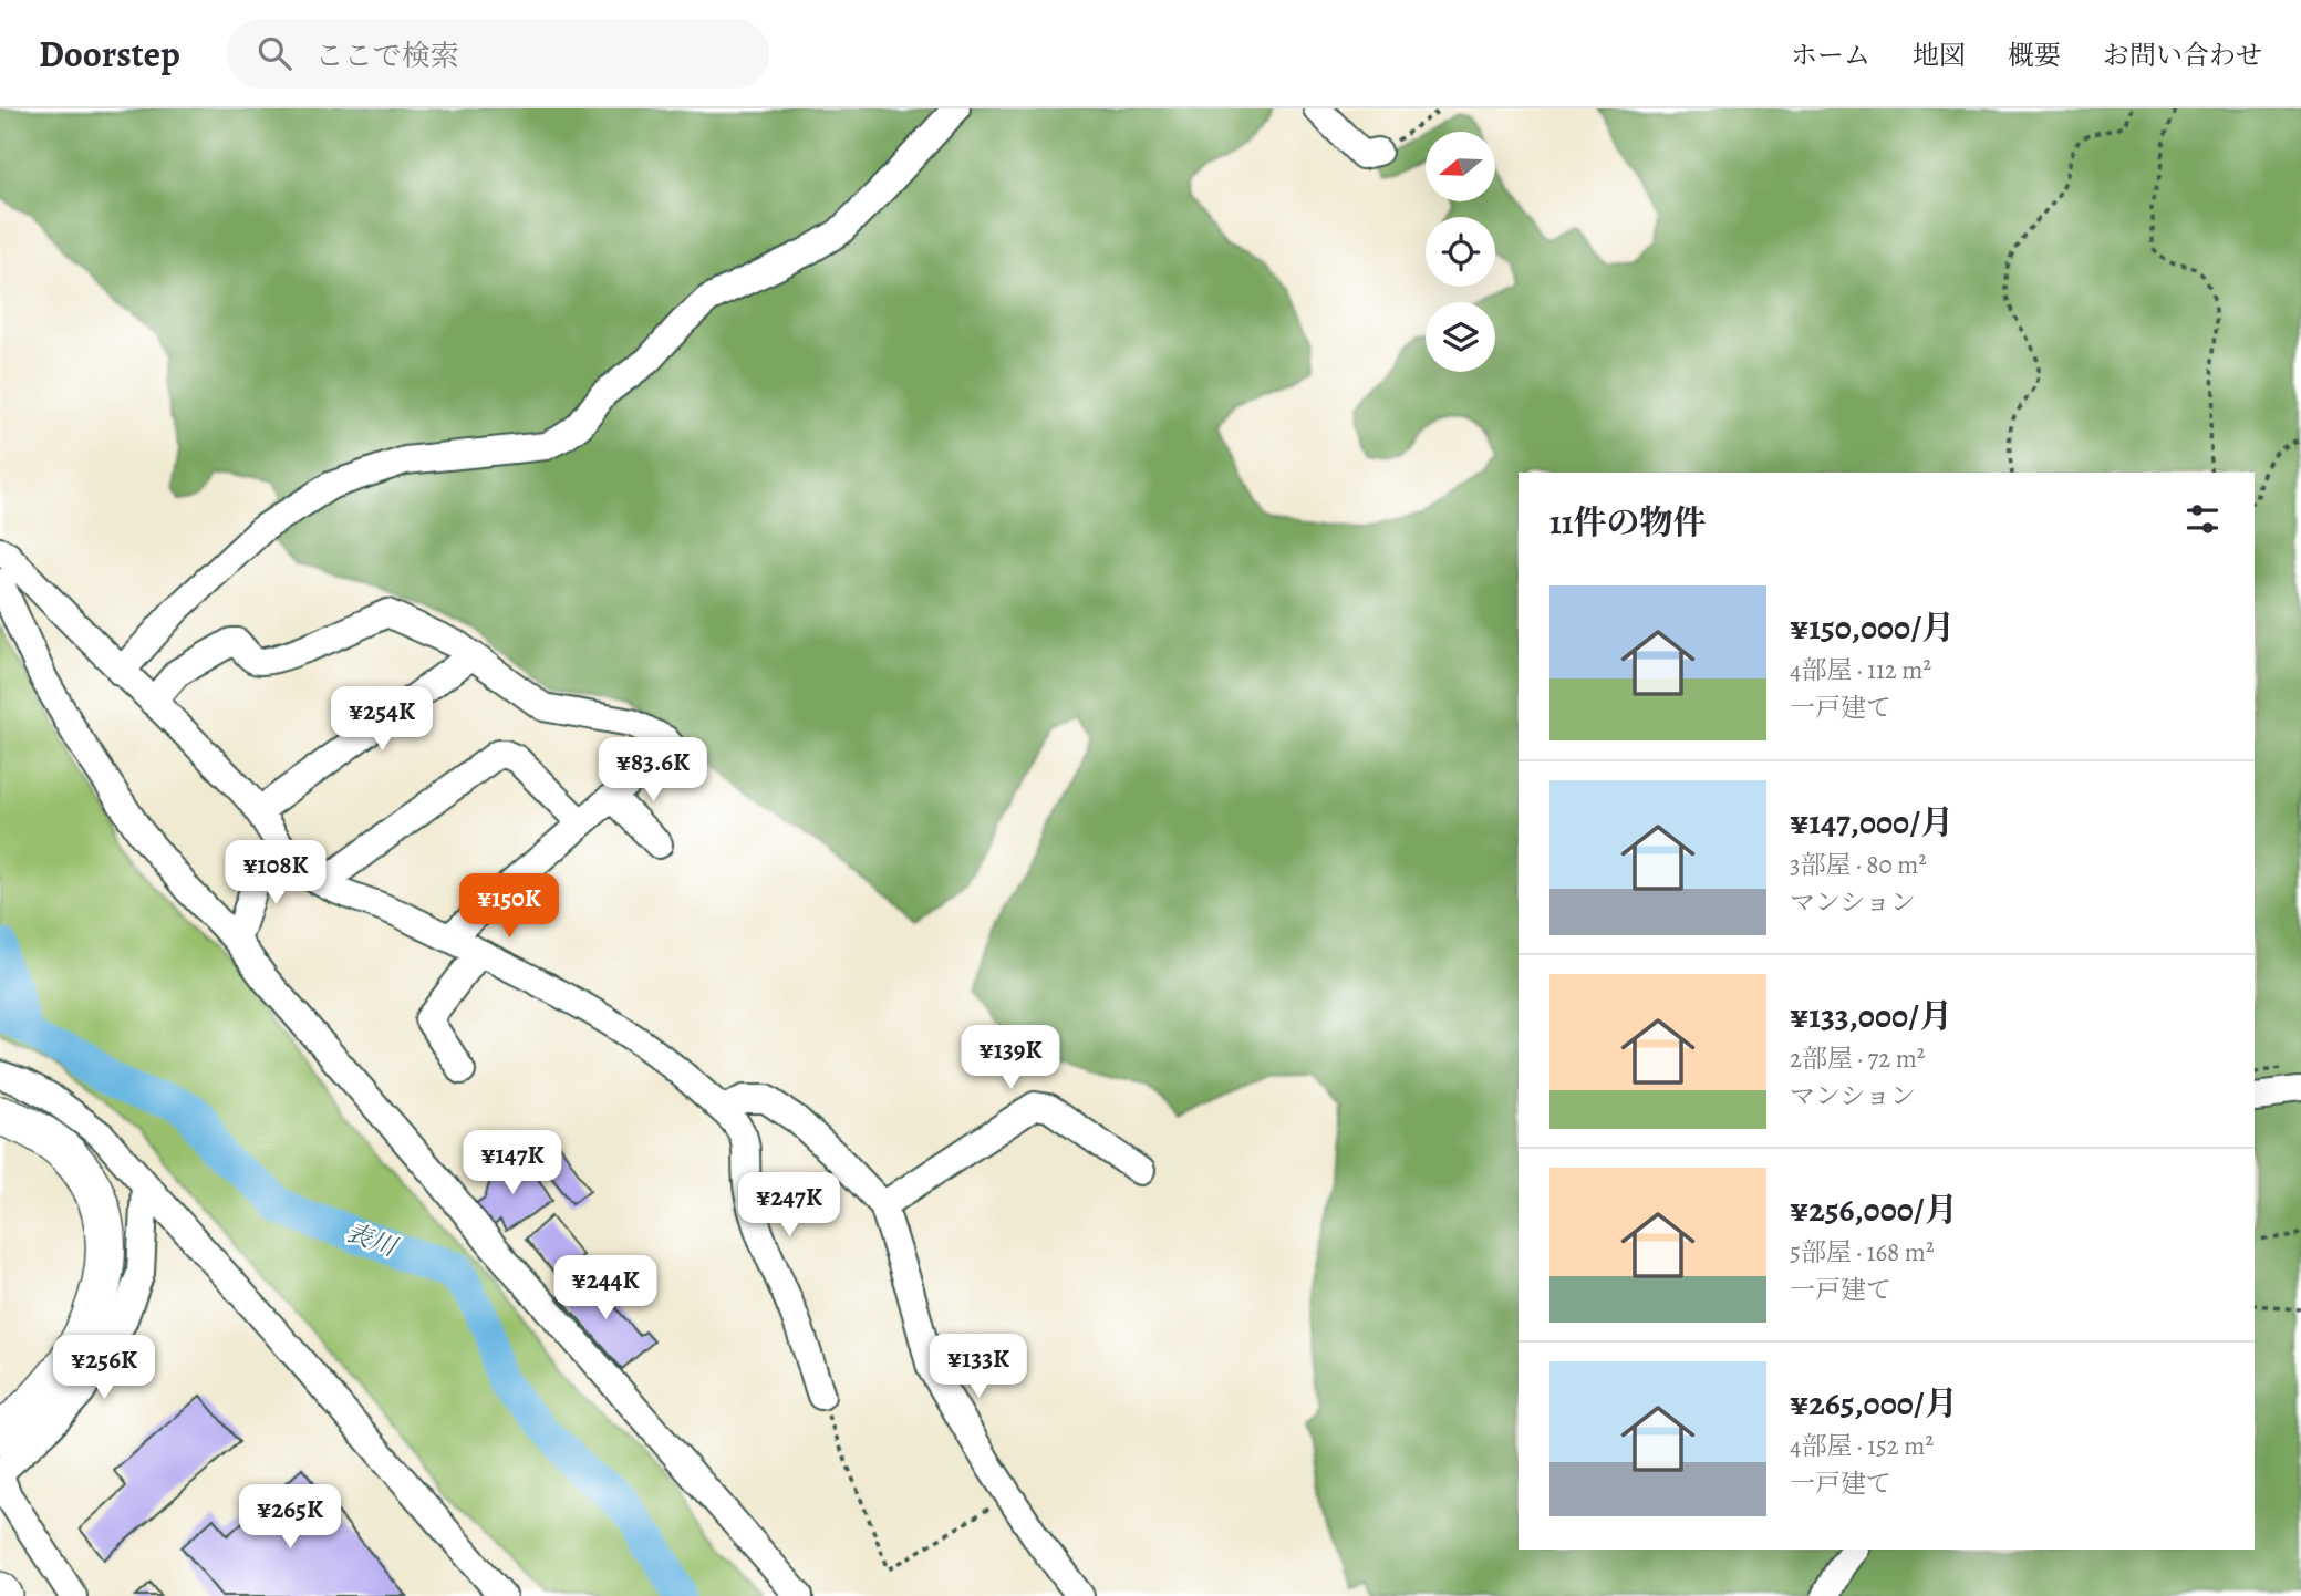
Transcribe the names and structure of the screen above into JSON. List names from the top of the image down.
{
  "water": ["表川"],
  "north": "left",
  "page": {
    "header": "Doorstep",
    "search": "ここで検索",
    "nav": [
      "ホーム",
      "地図",
      "概要",
      "お問い合わせ"
    ],
    "heading": "11件の物件",
    "list": [
      {
        "name": "¥150,000/月",
        "note": "4部屋 · 112 m² · 一戸建て"
      },
      {
        "name": "¥147,000/月",
        "note": "3部屋 · 80 m² · マンション"
      },
      {
        "name": "¥133,000/月",
        "note": "2部屋 · 72 m² · マンション"
      },
      {
        "name": "¥256,000/月",
        "note": "5部屋 · 168 m² · 一戸建て"
      },
      {
        "name": "¥265,000/月",
        "note": "4部屋 · 152 m² · 一戸建て"
      }
    ],
    "price": [
      "¥254K",
      "¥83.6K",
      "¥108K",
      "¥150K",
      "¥139K",
      "¥147K",
      "¥247K",
      "¥244K",
      "¥133K",
      "¥256K",
      "¥265K"
    ]
  }
}
